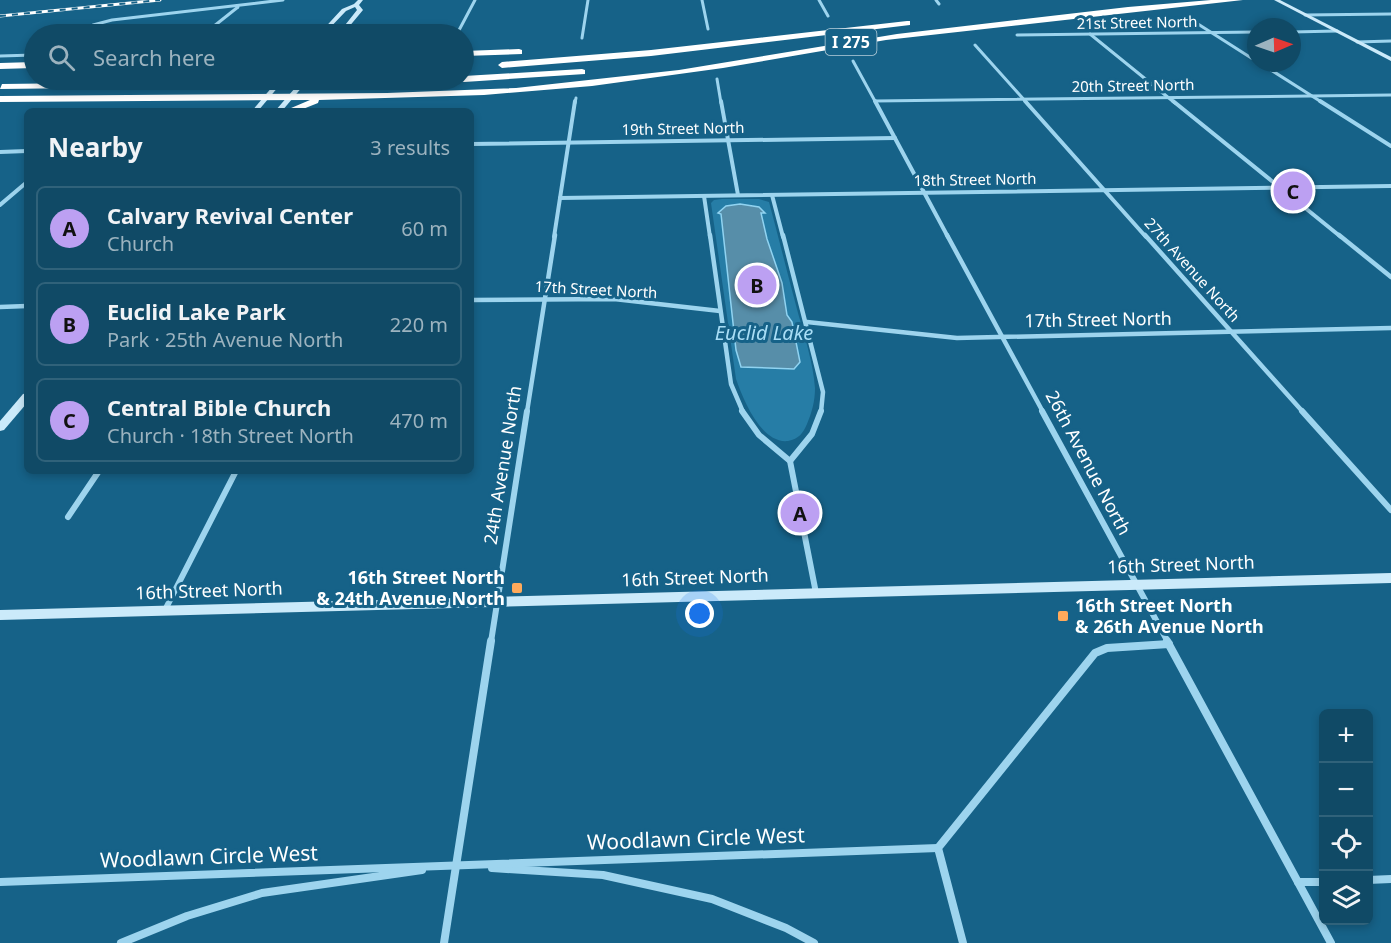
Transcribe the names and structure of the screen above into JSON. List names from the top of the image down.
{
  "streets": {
    "highway": ["I 275"],
    "street": [
      "21st Street North",
      "20th Street North",
      "19th Street North",
      "18th Street North",
      "27th Avenue North",
      "17th Street North",
      "26th Avenue North",
      "24th Avenue North",
      "16th Street North",
      "Woodlawn Circle West"
    ]
  },
  "crossings": [
    ["20th Street North", "27th Avenue North"],
    ["20th Street North", "26th Avenue North"],
    ["19th Street North", "26th Avenue North"],
    ["19th Street North", "24th Avenue North"],
    ["18th Street North", "27th Avenue North"],
    ["18th Street North", "26th Avenue North"],
    ["18th Street North", "24th Avenue North"],
    ["27th Avenue North", "17th Street North"],
    ["17th Street North", "26th Avenue North"],
    ["17th Street North", "24th Avenue North"],
    ["26th Avenue North", "16th Street North"],
    ["24th Avenue North", "16th Street North"],
    ["24th Avenue North", "Woodlawn Circle West"]
  ],
  "water": ["Euclid Lake"],
  "places": {
    "transit": ["16th Street North & 24th Avenue North", "16th Street North & 26th Avenue North"]
  },
  "north": "right",
  "page": {
    "search": "Search here",
    "heading": ["Nearby", "3 results"],
    "pins": ["C", "B", "A"],
    "list": [
      {
        "mark": "A",
        "name": "Calvary Revival Center",
        "note": "Church",
        "value": "60 m"
      },
      {
        "mark": "B",
        "name": "Euclid Lake Park",
        "note": "Park · 25th Avenue North",
        "value": "220 m"
      },
      {
        "mark": "C",
        "name": "Central Bible Church",
        "note": "Church · 18th Street North",
        "value": "470 m"
      }
    ],
    "map_buttons": ["+", "−"]
  }
}
